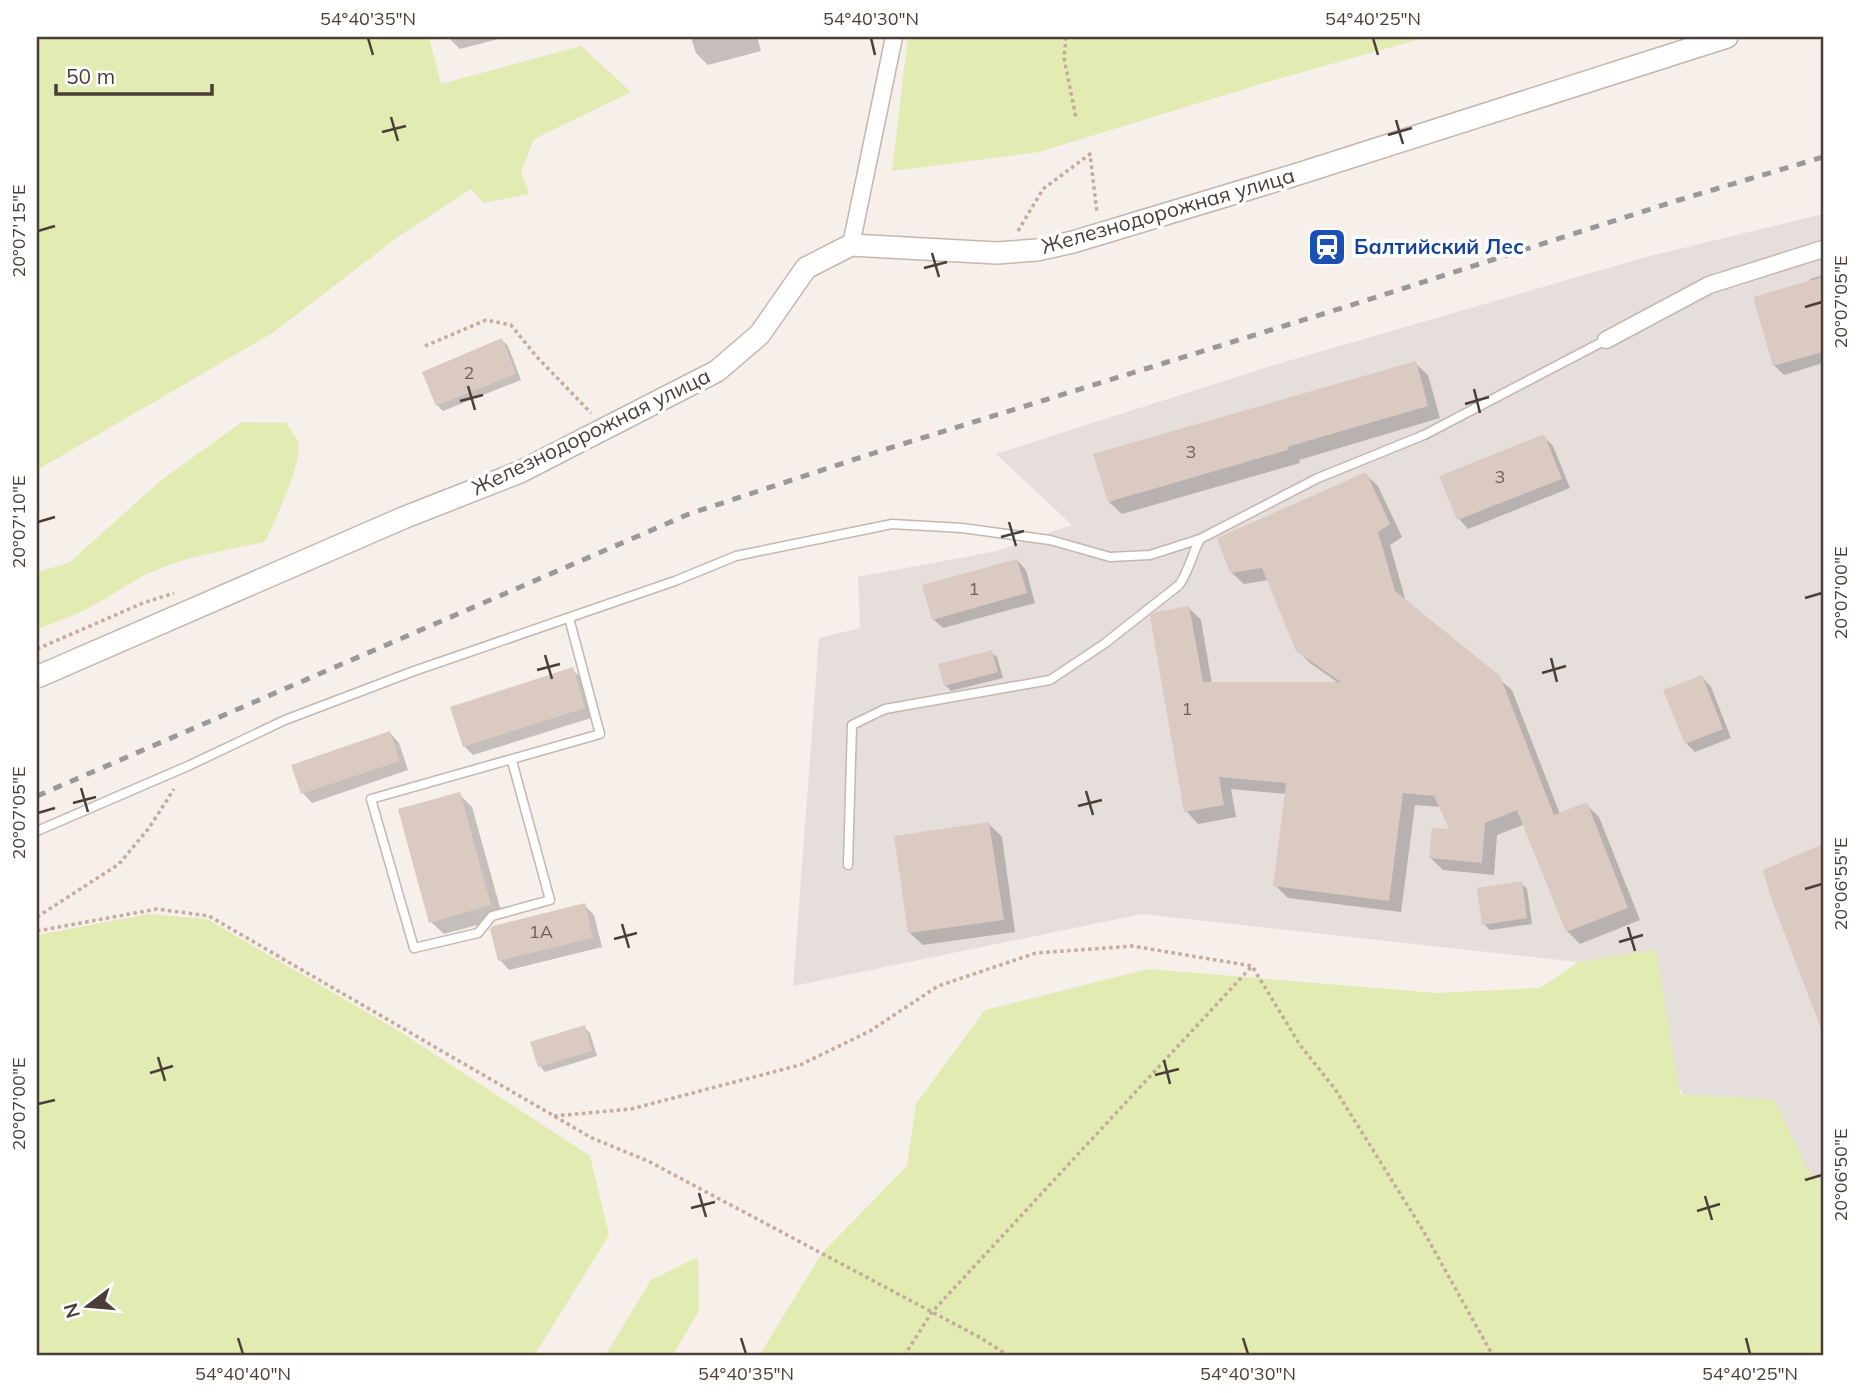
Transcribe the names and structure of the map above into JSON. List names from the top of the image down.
{
  "streets": {
    "street": ["Железнодорожная улица"]
  },
  "places": {
    "station": ["Балтийский Лес"]
  },
  "house_numbers": [
    "2",
    "3",
    "3",
    "1",
    "1",
    "1А"
  ],
  "scale_bar": "50 m",
  "north": "left",
  "coordinates": [
    "54°40'35\"N",
    "54°40'30\"N",
    "54°40'25\"N",
    "20°07'15\"E",
    "20°07'05\"E",
    "20°07'10\"E",
    "20°07'00\"E",
    "20°06'55\"E",
    "20°06'50\"E",
    "54°40'40\"N"
  ]
}
